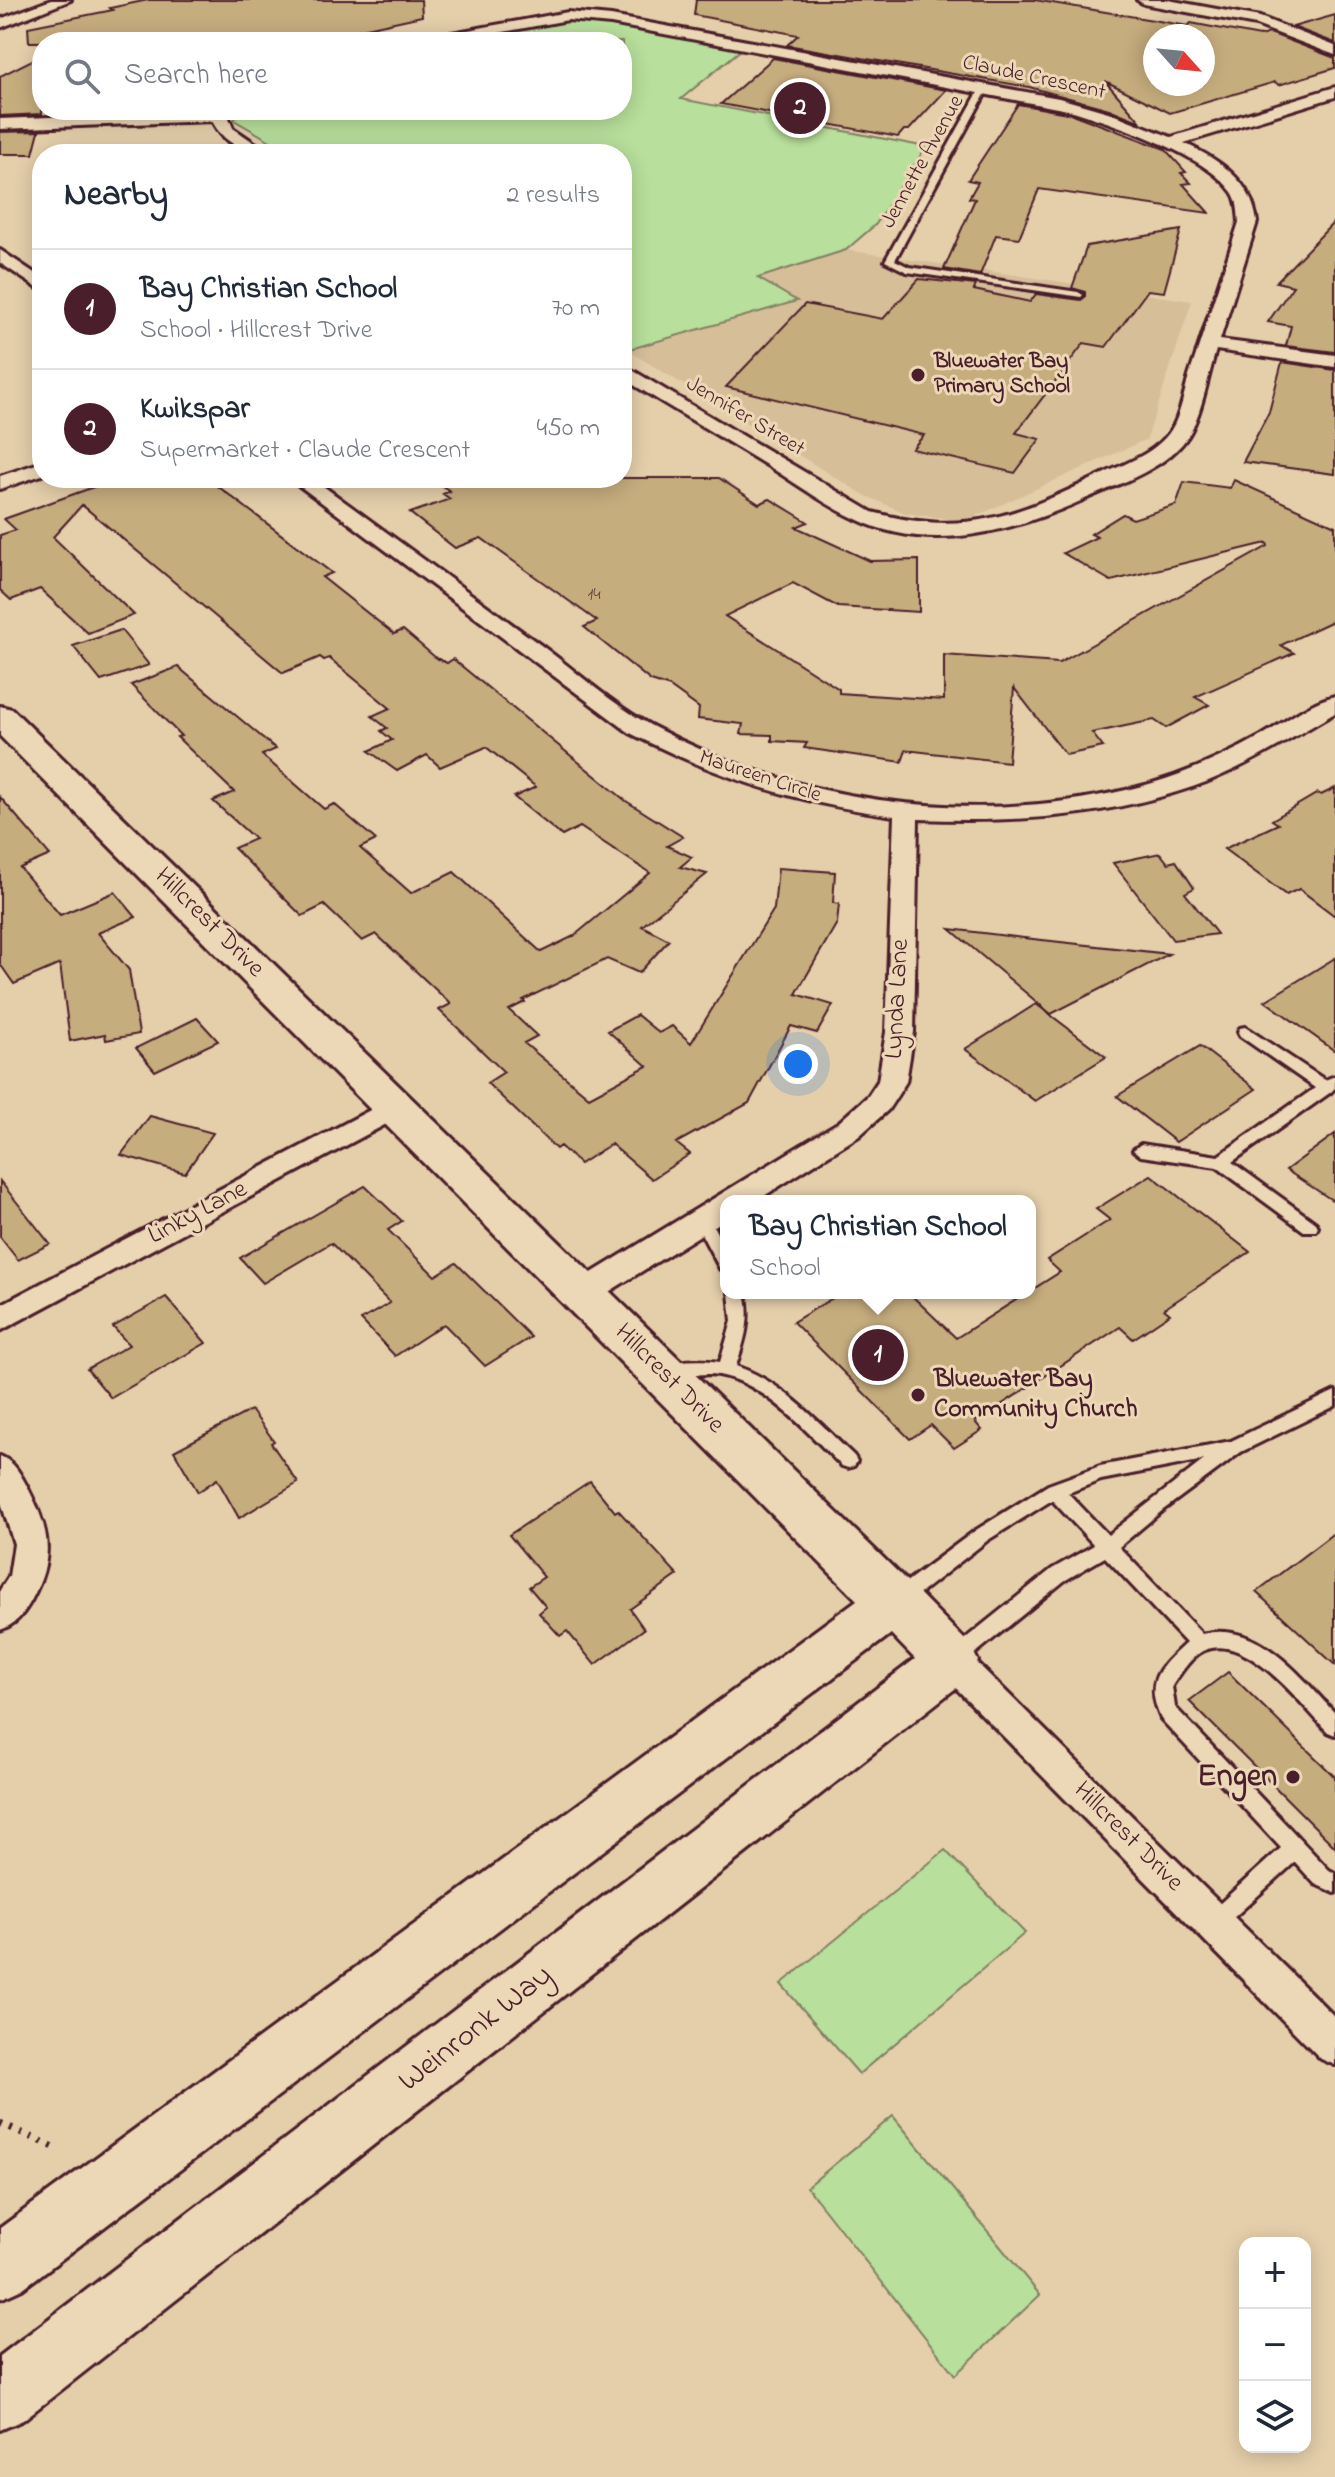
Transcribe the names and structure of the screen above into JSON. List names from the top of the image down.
{
  "streets": {
    "street": [
      "Claude Crescent",
      "Jennifer Street",
      "Maureen Circle",
      "Hillcrest Drive",
      "Lynda Lane",
      "Linky Lane",
      "Weinronk Way"
    ],
    "lane": ["Jennette Avenue"]
  },
  "crossings": [
    ["Claude Crescent", "Jennette Avenue"],
    ["Claude Crescent", "Jennifer Street"],
    ["Maureen Circle", "Lynda Lane"],
    ["Hillcrest Drive", "Linky Lane"],
    ["Hillcrest Drive", "Weinronk Way"]
  ],
  "places": ["Bluewater Bay Primary School", "Bluewater Bay Community Church", "Engen"],
  "house_numbers": ["14"],
  "north": "bottom right",
  "page": {
    "search": "Search here",
    "pins": ["2", "1"],
    "heading": ["Nearby", "2 results"],
    "list": [
      {
        "mark": "1",
        "name": "Bay Christian School",
        "note": "School · Hillcrest Drive",
        "value": "70 m"
      },
      {
        "mark": "2",
        "name": "Kwikspar",
        "note": "Supermarket · Claude Crescent",
        "value": "450 m"
      }
    ],
    "popup": ["Bay Christian School", "School"],
    "map_buttons": ["+", "−"]
  }
}
